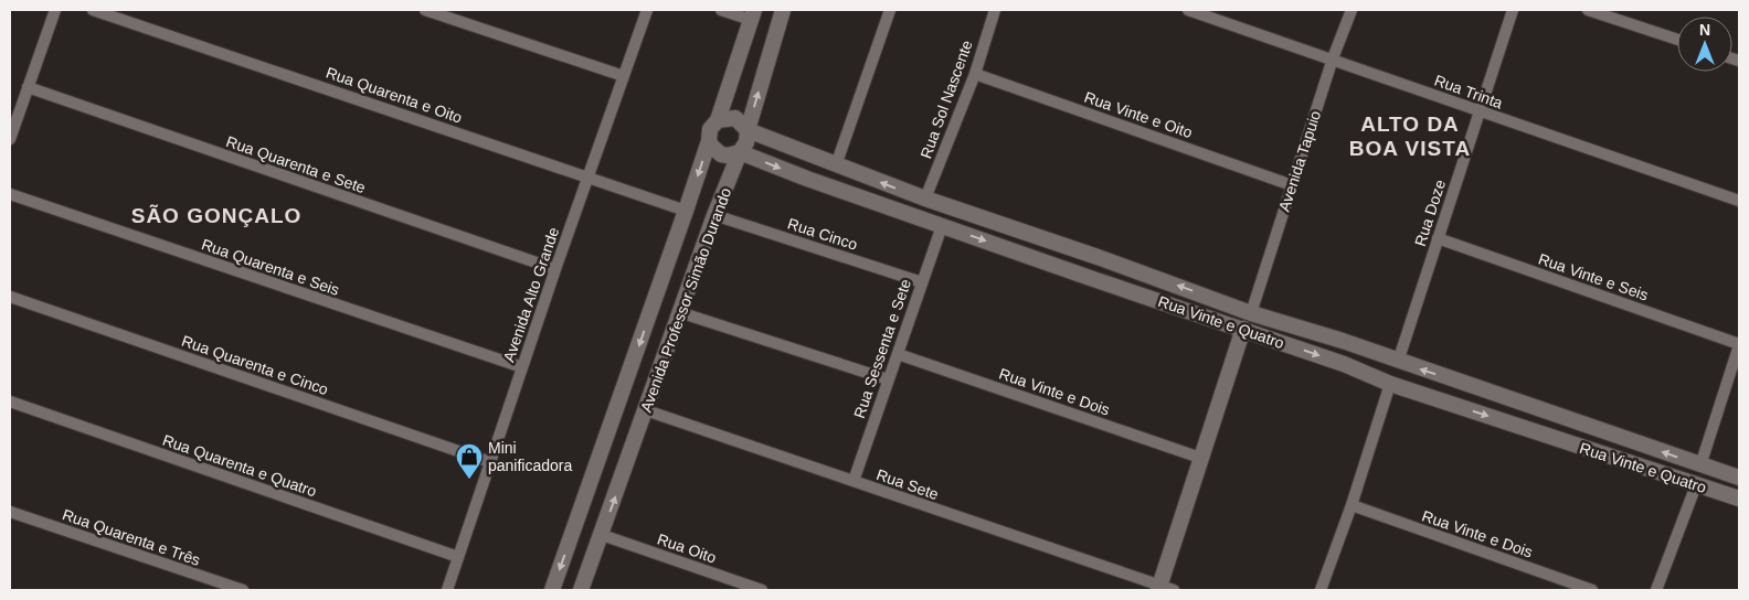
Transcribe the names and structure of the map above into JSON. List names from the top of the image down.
{
  "streets": {
    "street": [
      "Rua Trinta",
      "Rua Quarenta e Oito",
      "Rua Sol Nascente",
      "Rua Vinte e Oito",
      "Avenida Tapuio",
      "Rua Quarenta e Sete",
      "Rua Doze",
      "Rua Cinco",
      "Rua Quarenta e Seis",
      "Rua Vinte e Seis",
      "Avenida Alto Grande",
      "Avenida Professor Simão Durando",
      "Rua Vinte e Quatro",
      "Rua Sessenta e Sete",
      "Rua Quarenta e Cinco",
      "Rua Vinte e Dois",
      "Rua Quarenta e Quatro",
      "Rua Sete",
      "Rua Quarenta e Três",
      "Rua Oito"
    ]
  },
  "crossings": [
    ["Rua Trinta", "Avenida Tapuio"],
    ["Rua Trinta", "Rua Doze"],
    ["Rua Quarenta e Oito", "Avenida Alto Grande"],
    ["Rua Quarenta e Oito", "Avenida Professor Simão Durando"],
    ["Rua Sol Nascente", "Rua Vinte e Oito"],
    ["Rua Sol Nascente", "Rua Vinte e Quatro"],
    ["Rua Vinte e Oito", "Avenida Tapuio"],
    ["Avenida Tapuio", "Rua Vinte e Quatro"],
    ["Rua Quarenta e Sete", "Avenida Alto Grande"],
    ["Rua Doze", "Rua Vinte e Seis"],
    ["Rua Doze", "Rua Vinte e Quatro"],
    ["Rua Cinco", "Avenida Professor Simão Durando"],
    ["Rua Cinco", "Rua Sessenta e Sete"],
    ["Rua Quarenta e Seis", "Avenida Alto Grande"],
    ["Avenida Alto Grande", "Rua Quarenta e Cinco"],
    ["Avenida Alto Grande", "Rua Quarenta e Quatro"],
    ["Avenida Professor Simão Durando", "Rua Vinte e Quatro"],
    ["Avenida Professor Simão Durando", "Rua Sete"],
    ["Avenida Professor Simão Durando", "Rua Oito"],
    ["Rua Vinte e Quatro", "Rua Sessenta e Sete"],
    ["Rua Sessenta e Sete", "Rua Vinte e Dois"],
    ["Rua Sessenta e Sete", "Rua Sete"]
  ],
  "districts": ["ALTO DA BOA VISTA", "SÃO GONÇALO"],
  "places": {
    "shop": ["Mini panificadora"]
  },
  "north": "top"
}
